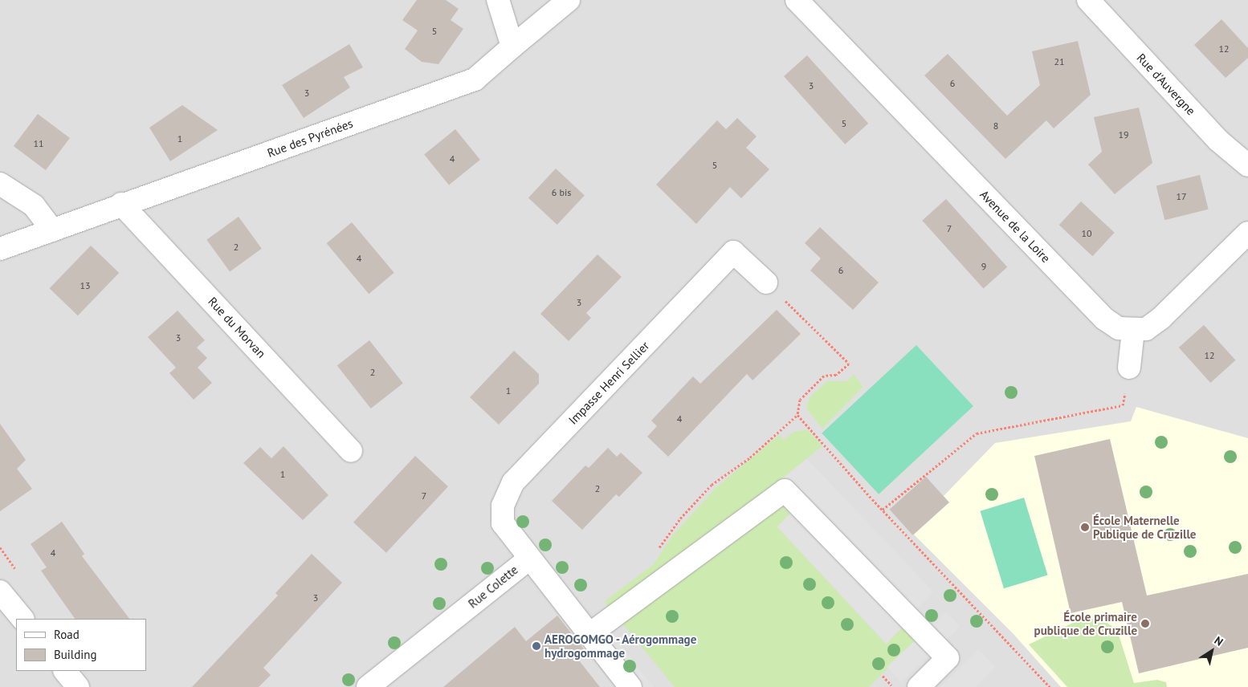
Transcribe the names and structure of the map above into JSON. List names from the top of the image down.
{
  "streets": {
    "street": [
      "Rue d'Auvergne",
      "Rue des Pyrénées",
      "Avenue de la Loire",
      "Rue du Morvan",
      "Impasse Henri Sellier",
      "Rue Colette"
    ]
  },
  "crossings": [
    ["Rue des Pyrénées", "Rue du Morvan"],
    ["Impasse Henri Sellier", "Rue Colette"]
  ],
  "places": ["École Maternelle Publique de Cruzille", "École primaire publique de Cruzille", "AEROGOMGO - Aérogommage hydrogommage"],
  "house_numbers": [
    "5",
    "12",
    "21",
    "6",
    "3",
    "3",
    "5",
    "8",
    "19",
    "1",
    "11",
    "4",
    "5",
    "6 bis",
    "17",
    "7",
    "10",
    "2",
    "4",
    "9",
    "6",
    "13",
    "3",
    "3",
    "12",
    "2",
    "1",
    "4",
    "1",
    "2",
    "7",
    "4",
    "3"
  ],
  "legend": ["Road", "Building"],
  "north": "top right"
}
